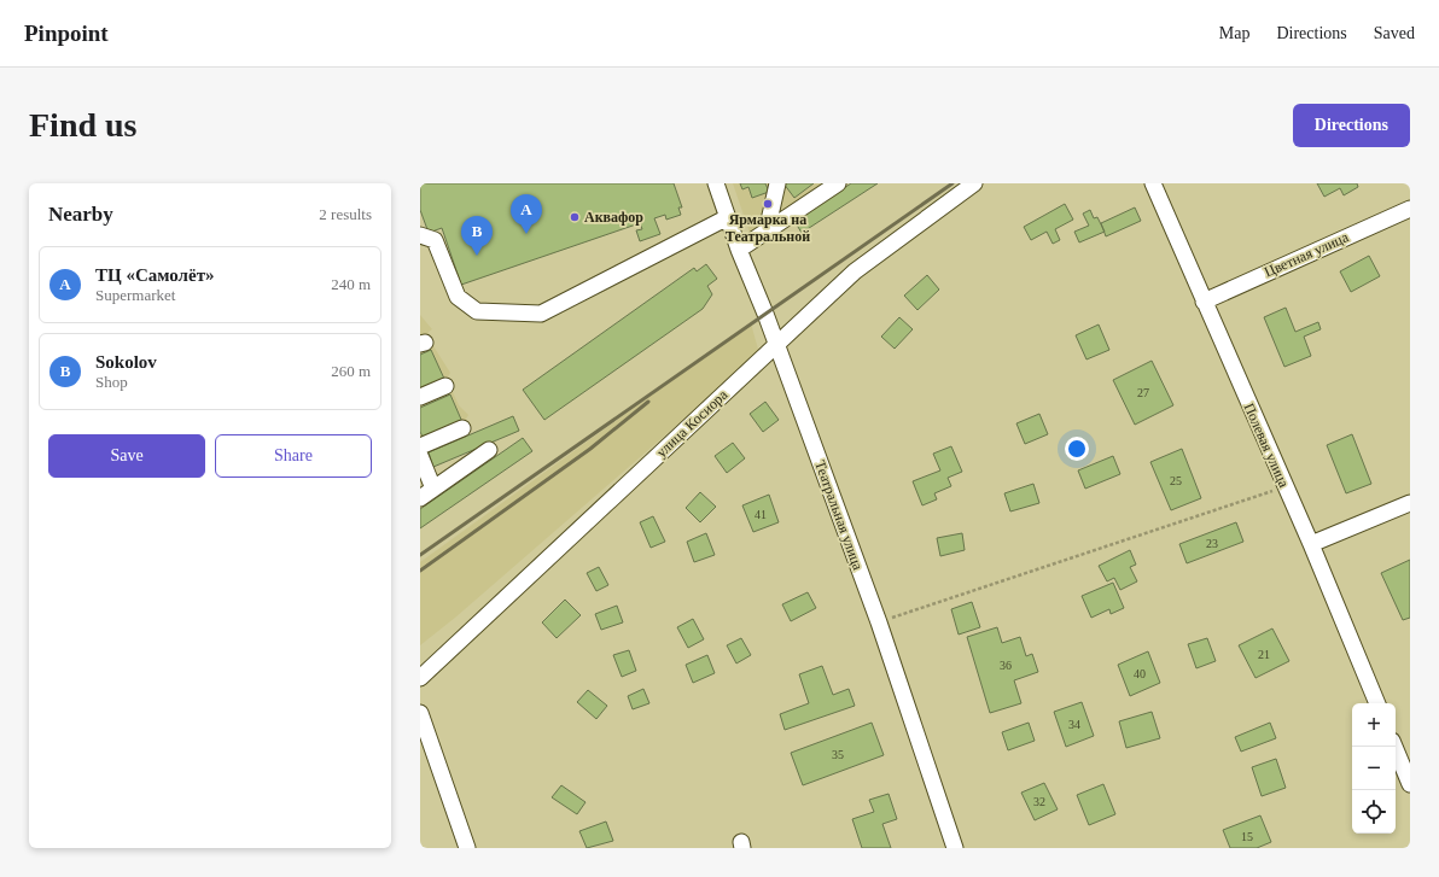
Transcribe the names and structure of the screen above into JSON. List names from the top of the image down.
{
  "streets": {
    "street": [
      "Цветная улица",
      "улица Косиора",
      "Полевая улица",
      "Театральная улица"
    ]
  },
  "crossings": [
    ["Цветная улица", "Полевая улица"],
    ["улица Косиора", "Театральная улица"]
  ],
  "places": ["Ярмарка на Театральной", "Аквафор"],
  "house_numbers": [
    "27",
    "25",
    "41",
    "23",
    "21",
    "36",
    "40",
    "34",
    "35",
    "32",
    "15"
  ],
  "page": {
    "header": "Pinpoint",
    "nav": ["Map", "Directions", "Saved"],
    "buttons": [
      "Directions",
      ["Save", "Share"]
    ],
    "title": "Find us",
    "heading": ["Nearby", "2 results"],
    "pins": ["A", "B"],
    "list": [
      {
        "mark": "A",
        "name": "ТЦ «Самолёт»",
        "note": "Supermarket",
        "value": "240 m"
      },
      {
        "mark": "B",
        "name": "Sokolov",
        "note": "Shop",
        "value": "260 m"
      }
    ],
    "map_buttons": ["+", "−"]
  }
}
